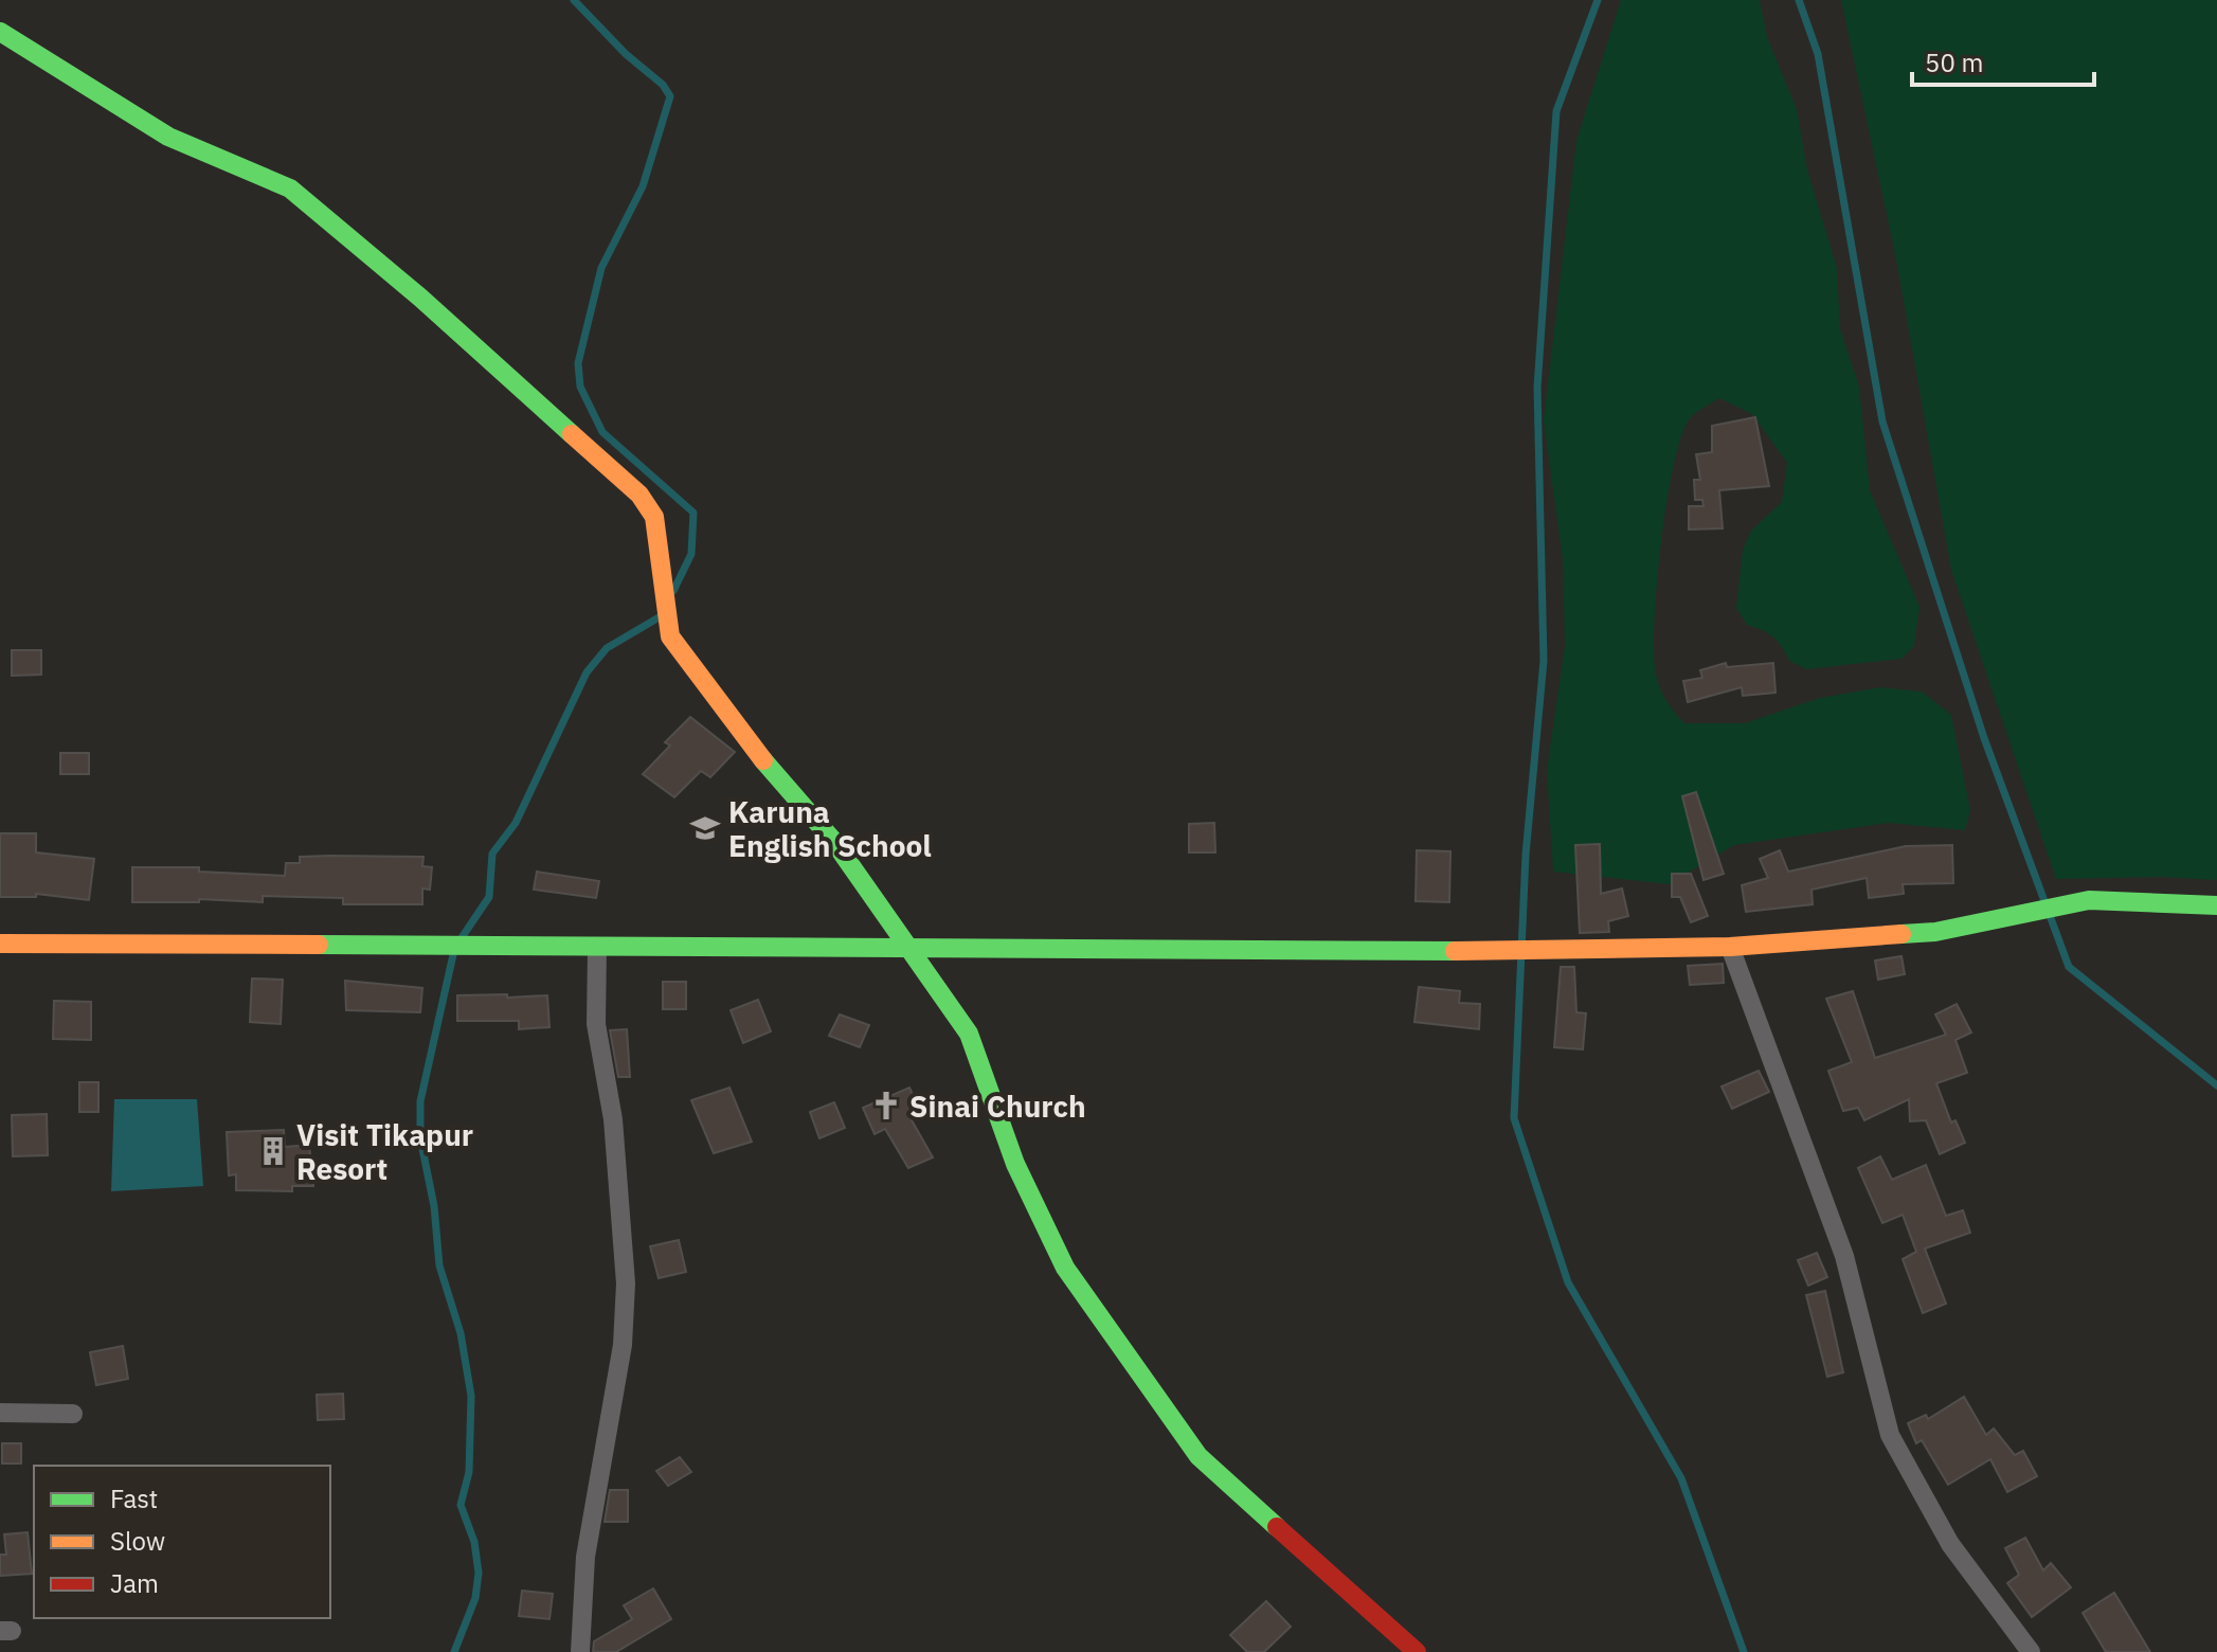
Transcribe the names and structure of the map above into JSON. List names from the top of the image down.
{
  "places": {
    "school or university": ["Karuna English School"],
    "church": ["Sinai Church"],
    "building": ["Visit Tikapur Resort"]
  },
  "legend": ["Fast", "Slow", "Jam"],
  "scale_bar": "50 m"
}
